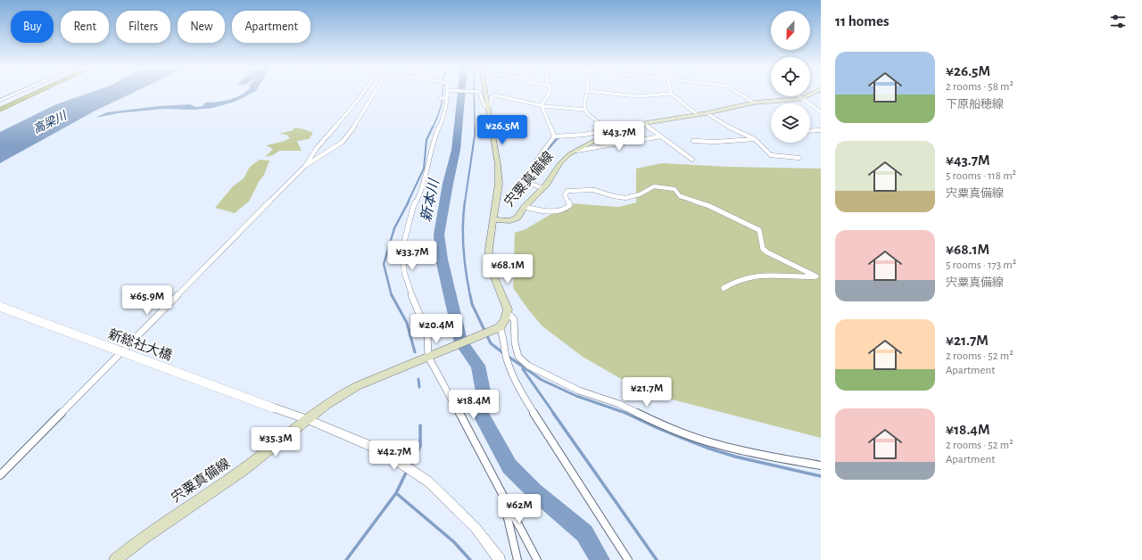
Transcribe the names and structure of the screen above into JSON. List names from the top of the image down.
{
  "streets": {
    "main road": ["宍粟真備線"],
    "street": ["新総社大橋"]
  },
  "crossings": [
    ["宍粟真備線", "新総社大橋"]
  ],
  "water": ["高梁川", "新本川"],
  "north": "bottom",
  "page": {
    "heading": "11 homes",
    "chip": [
      "Buy",
      "Rent",
      "Filters",
      "New",
      "Apartment"
    ],
    "list": [
      {
        "name": "¥26.5M",
        "note": "2 rooms · 58 m² · 下原船穂線"
      },
      {
        "name": "¥43.7M",
        "note": "5 rooms · 118 m² · 宍粟真備線"
      },
      {
        "name": "¥68.1M",
        "note": "5 rooms · 173 m² · 宍粟真備線"
      },
      {
        "name": "¥21.7M",
        "note": "2 rooms · 52 m² · Apartment"
      },
      {
        "name": "¥18.4M",
        "note": "2 rooms · 52 m² · Apartment"
      }
    ],
    "price": [
      "¥26.5M",
      "¥43.7M",
      "¥33.7M",
      "¥68.1M",
      "¥65.9M",
      "¥20.4M",
      "¥21.7M",
      "¥18.4M",
      "¥35.3M",
      "¥42.7M",
      "¥62M"
    ]
  }
}
